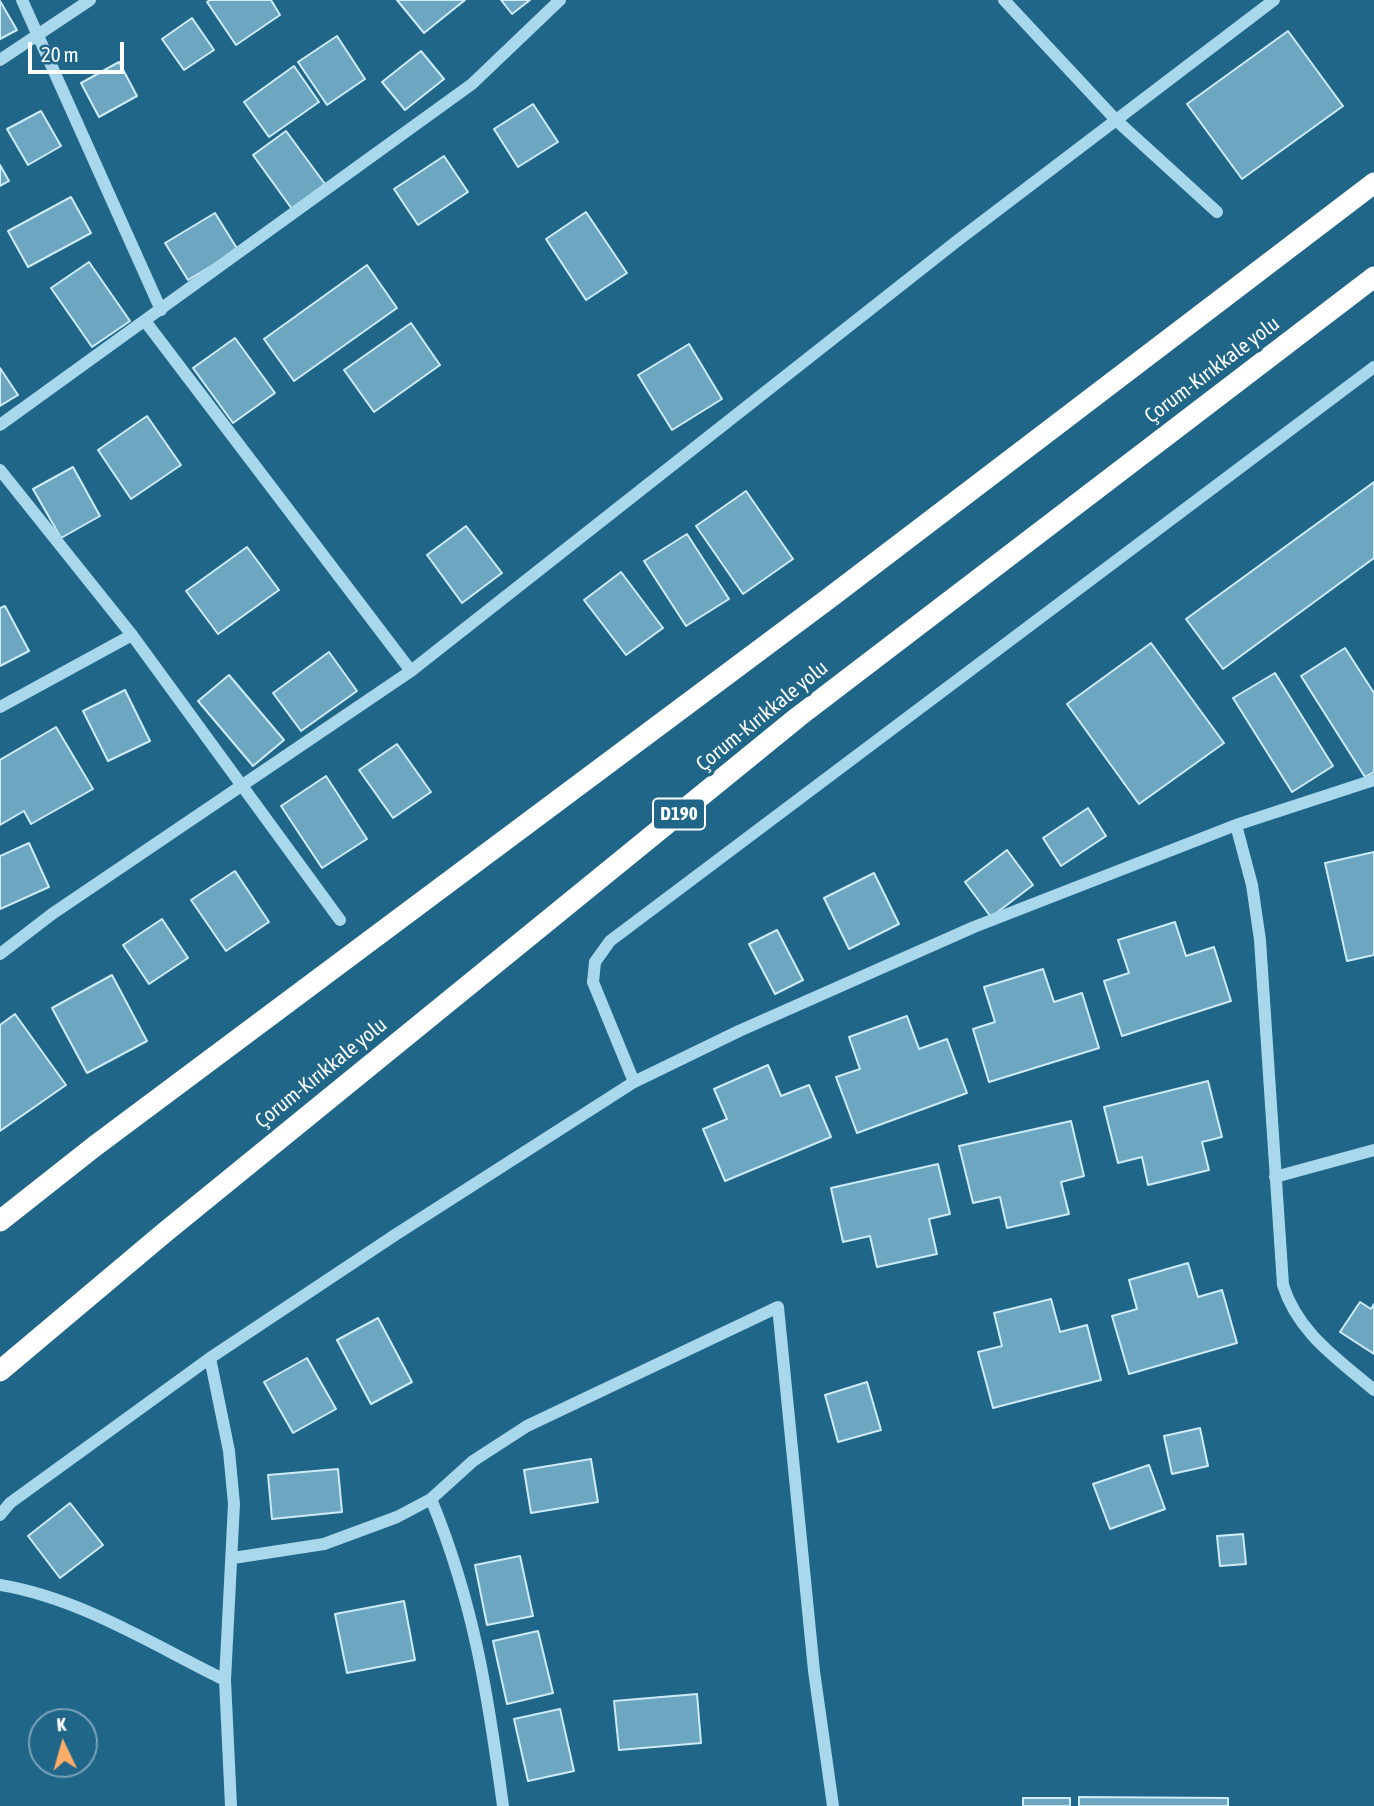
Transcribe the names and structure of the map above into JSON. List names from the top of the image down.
{
  "streets": {
    "highway": ["Çorum-Kırıkkale yolu", "D190"]
  },
  "scale_bar": "20 m",
  "north": "top"
}
